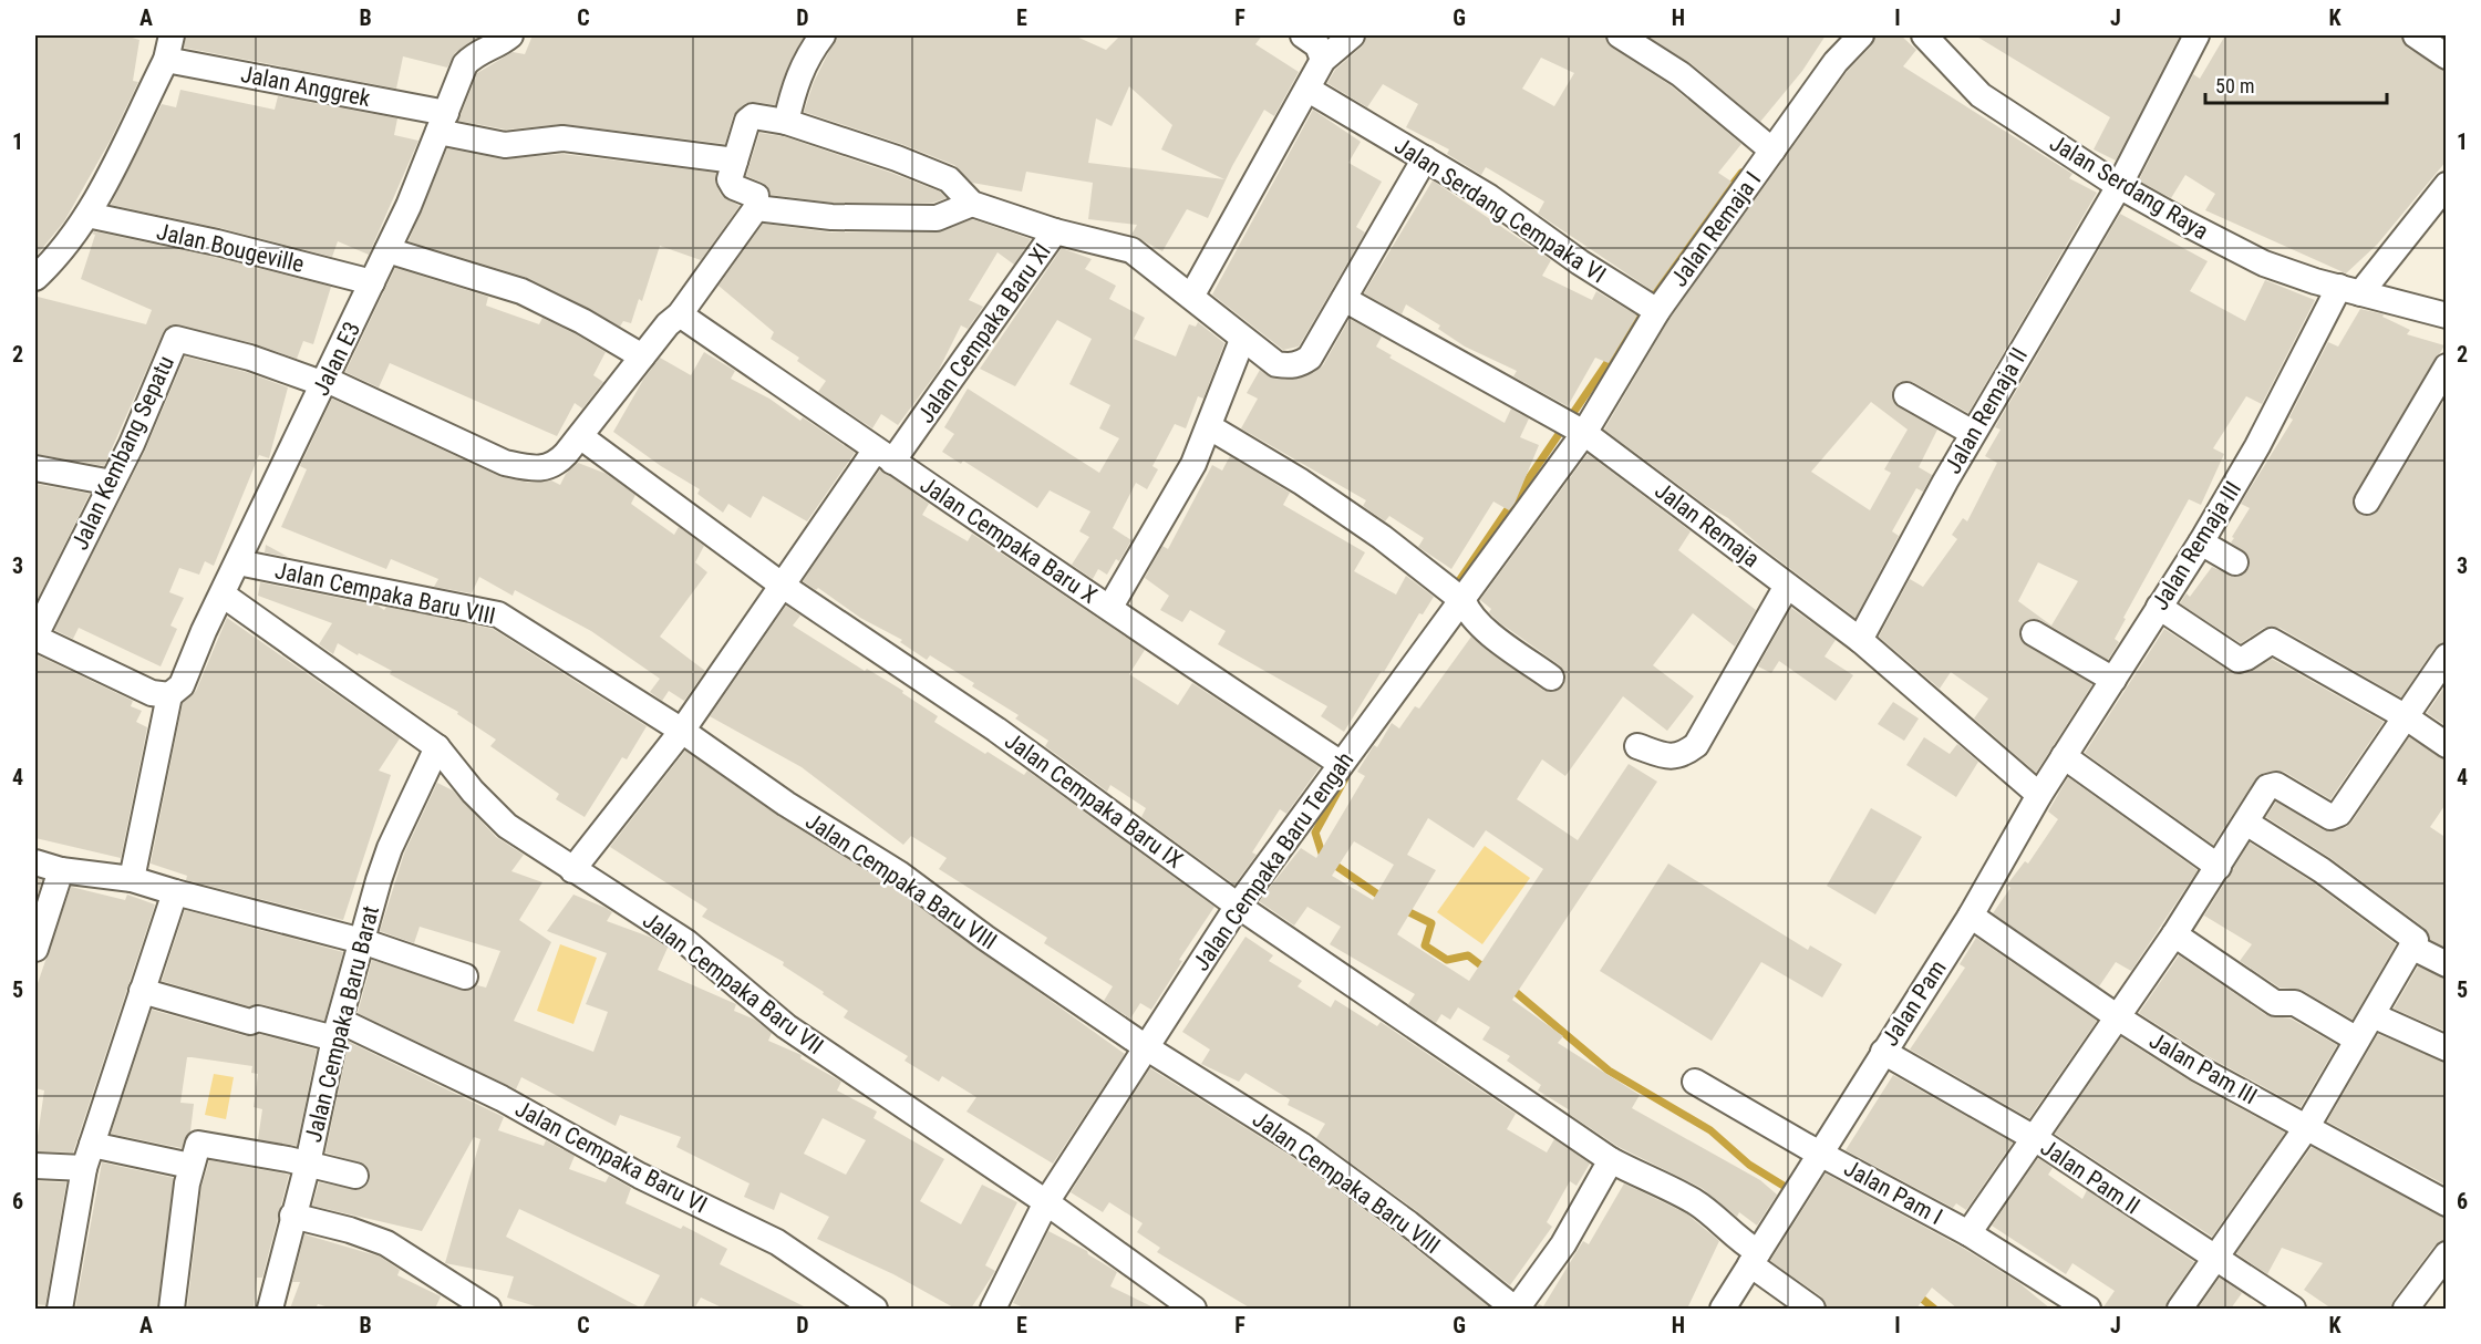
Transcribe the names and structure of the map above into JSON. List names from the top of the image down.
{
  "streets": {
    "street": [
      "Jalan Anggrek",
      "Jalan Serdang Raya",
      "Jalan Serdang Cempaka VI",
      "Jalan Remaja I",
      "Jalan Bougeville",
      "Jalan Cempaka Baru XI",
      "Jalan E3",
      "Jalan Remaja II",
      "Jalan Kembang Sepatu",
      "Jalan Remaja",
      "Jalan Cempaka Baru X",
      "Jalan Remaja III",
      "Jalan Cempaka Baru VIII",
      "Jalan Cempaka Baru IX",
      "Jalan Cempaka Baru Tengah",
      "Jalan Cempaka Baru VII",
      "Jalan Pam",
      "Jalan Cempaka Baru Barat",
      "Jalan Pam III",
      "Jalan Cempaka Baru VI",
      "Jalan Pam II",
      "Jalan Pam I"
    ]
  },
  "crossings": [
    ["Jalan Anggrek", "Jalan E3"],
    ["Jalan Serdang Raya", "Jalan Remaja II"],
    ["Jalan Serdang Raya", "Jalan Remaja III"],
    ["Jalan Serdang Cempaka VI", "Jalan Remaja I"],
    ["Jalan Serdang Cempaka VI", "Jalan Cempaka Baru XI"],
    ["Jalan Remaja I", "Jalan Remaja"],
    ["Jalan Remaja I", "Jalan Cempaka Baru Tengah"],
    ["Jalan Bougeville", "Jalan E3"],
    ["Jalan Cempaka Baru XI", "Jalan Remaja"],
    ["Jalan Cempaka Baru XI", "Jalan Cempaka Baru X"],
    ["Jalan Cempaka Baru XI", "Jalan Cempaka Baru VIII"],
    ["Jalan Cempaka Baru XI", "Jalan Cempaka Baru IX"],
    ["Jalan Cempaka Baru XI", "Jalan Cempaka Baru VII"],
    ["Jalan E3", "Jalan Kembang Sepatu"],
    ["Jalan E3", "Jalan Cempaka Baru VIII"],
    ["Jalan E3", "Jalan Cempaka Baru VII"],
    ["Jalan Remaja II", "Jalan Remaja"],
    ["Jalan Remaja", "Jalan Remaja III"],
    ["Jalan Remaja", "Jalan Cempaka Baru Tengah"],
    ["Jalan Remaja", "Jalan Pam"],
    ["Jalan Cempaka Baru X", "Jalan Cempaka Baru Tengah"],
    ["Jalan Remaja III", "Jalan Pam"],
    ["Jalan Cempaka Baru VIII", "Jalan Cempaka Baru Tengah"],
    ["Jalan Cempaka Baru IX", "Jalan Cempaka Baru Tengah"],
    ["Jalan Cempaka Baru IX", "Jalan Pam"],
    ["Jalan Cempaka Baru Tengah", "Jalan Cempaka Baru VII"],
    ["Jalan Cempaka Baru VII", "Jalan Cempaka Baru Barat"],
    ["Jalan Pam", "Jalan Pam III"],
    ["Jalan Pam", "Jalan Pam II"],
    ["Jalan Pam", "Jalan Pam I"],
    ["Jalan Cempaka Baru Barat", "Jalan Cempaka Baru VI"]
  ],
  "scale_bar": "50 m",
  "grid": {
    "columns": [
      "A",
      "B",
      "C",
      "D",
      "E",
      "F",
      "G",
      "H",
      "I",
      "J",
      "K"
    ],
    "rows": [
      "1",
      "2",
      "3",
      "4",
      "5",
      "6"
    ]
  }
}
